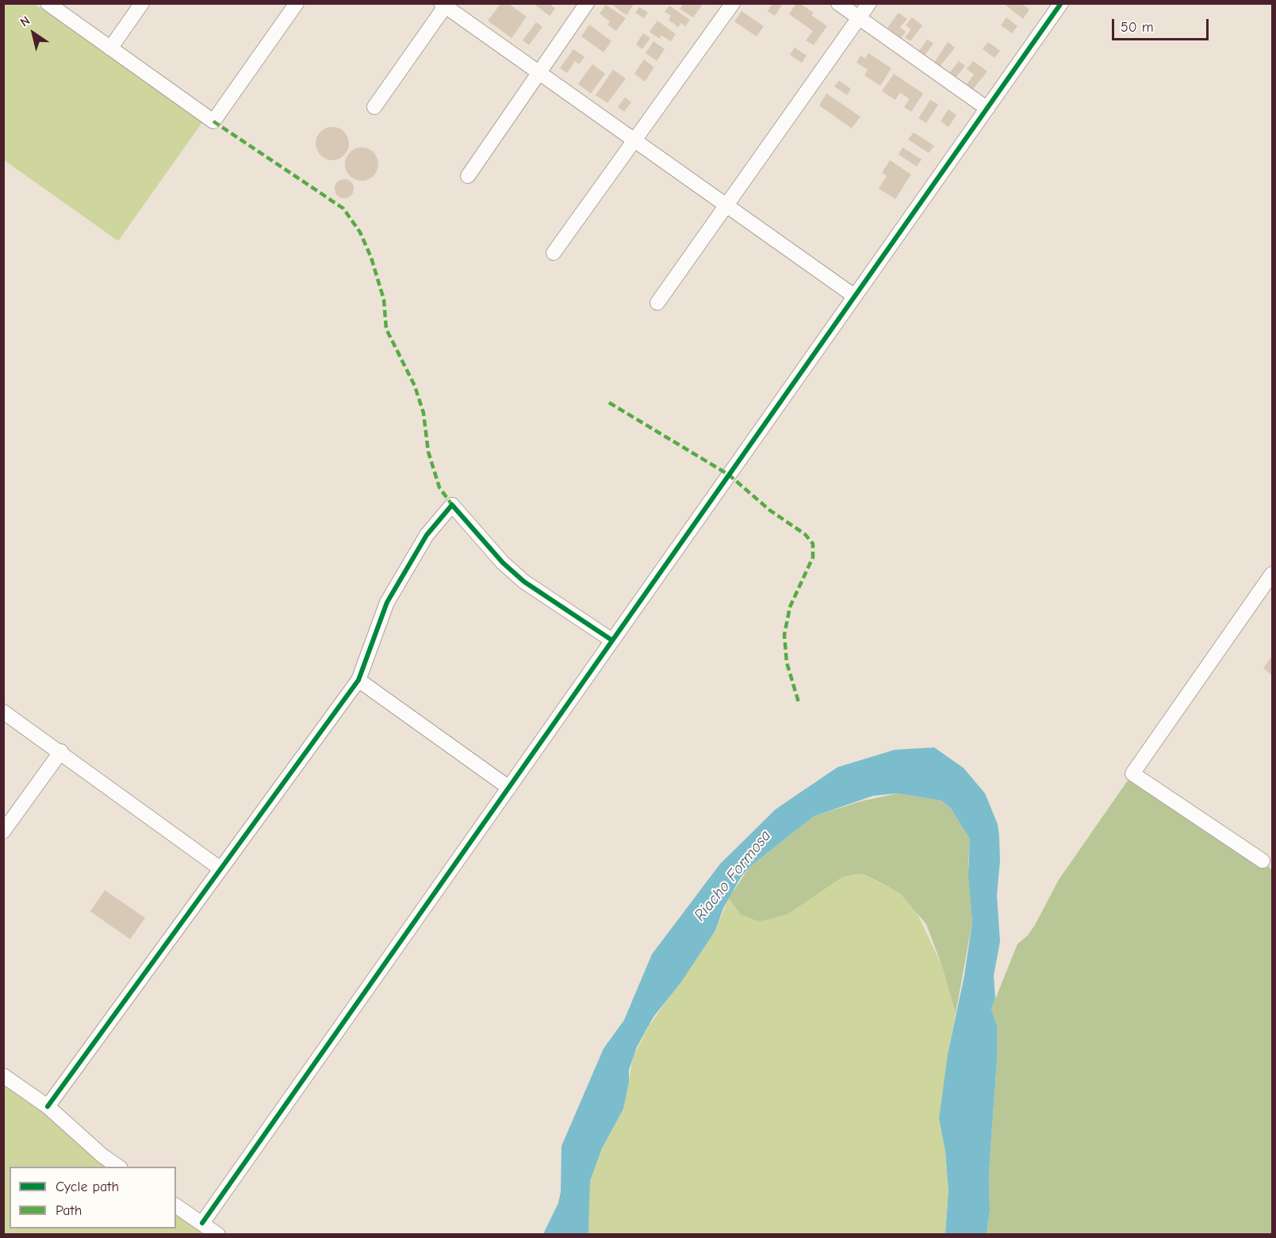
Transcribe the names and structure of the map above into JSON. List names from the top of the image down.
{
  "water": ["Riacho Formosa"],
  "legend": ["Cycle path", "Path"],
  "scale_bar": "50 m",
  "north": "top left"
}
